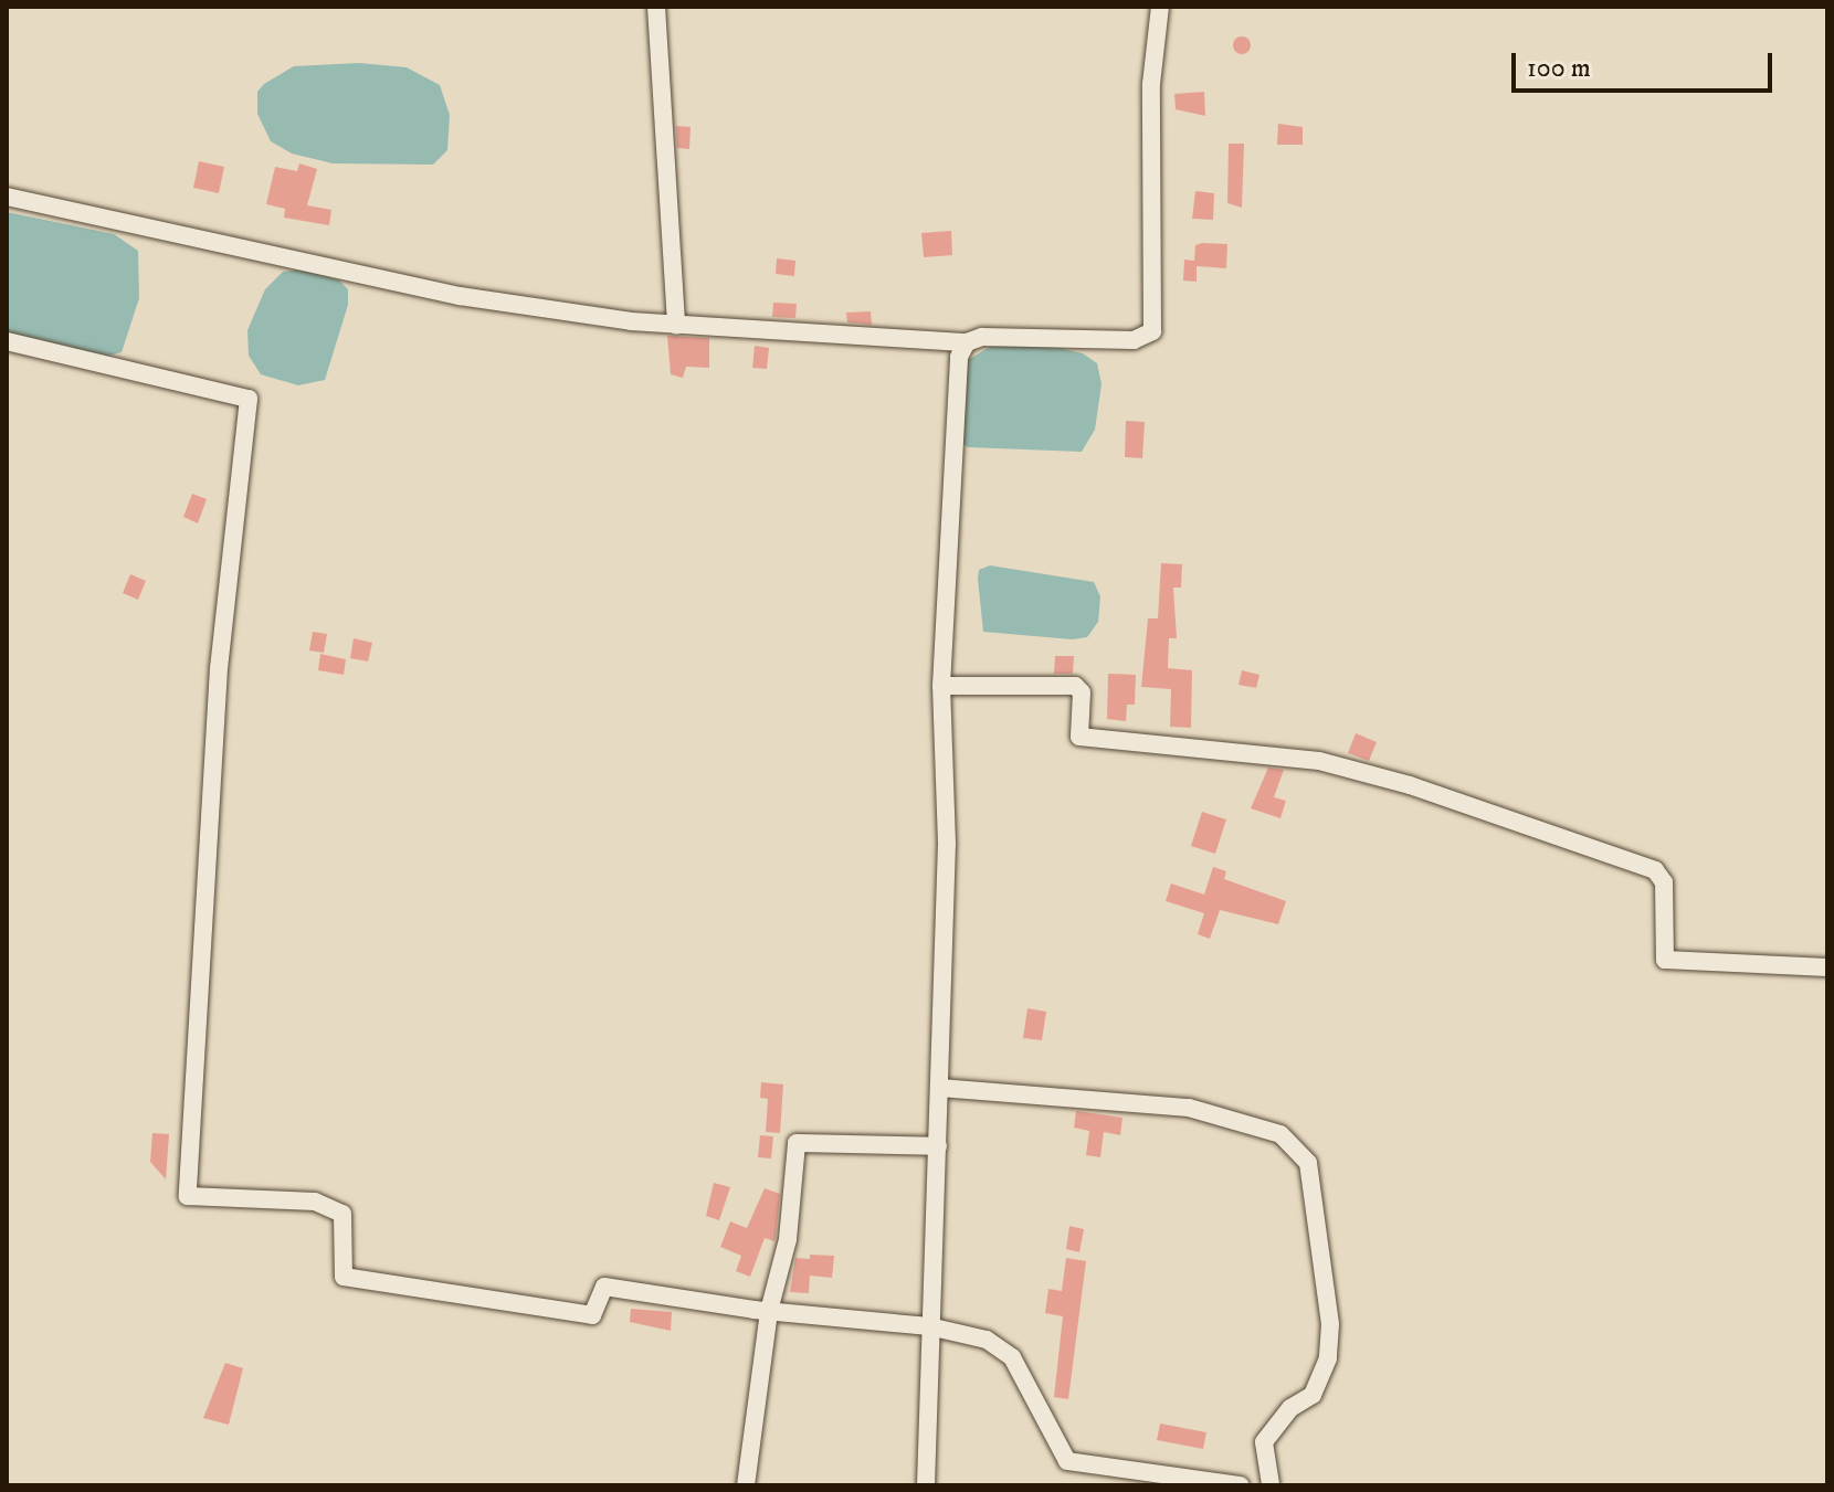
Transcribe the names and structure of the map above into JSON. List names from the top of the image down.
{
  "scale_bar": "100 m"
}
